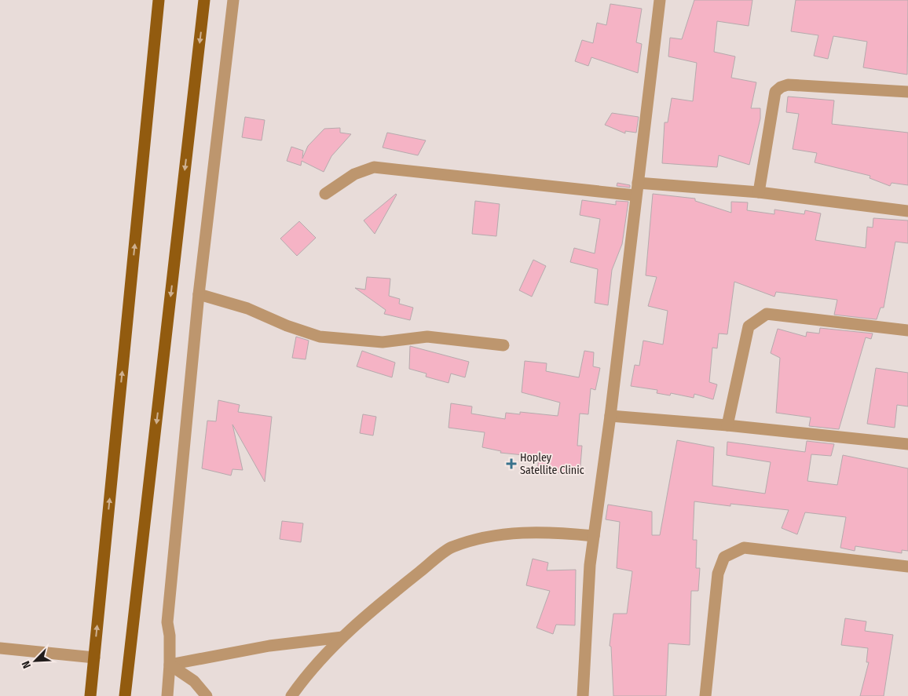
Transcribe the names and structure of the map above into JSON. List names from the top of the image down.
{
  "places": {
    "health": ["Hopley Satellite Clinic"]
  },
  "north": "bottom left"
}
